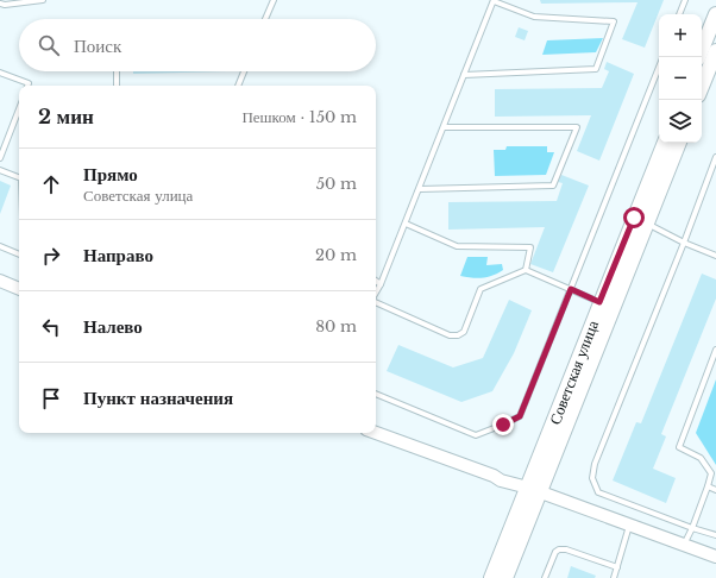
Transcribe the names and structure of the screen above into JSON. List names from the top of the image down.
{
  "streets": {
    "main road": ["Советская улица"]
  },
  "page": {
    "map_buttons": ["+", "−"],
    "search": "Поиск",
    "heading": ["2 мин", "Пешком · 150 m"],
    "list": [
      ["Прямо", "Советская улица", "50 m"],
      ["Направо", "20 m"],
      ["Налево", "80 m"],
      "Пункт назначения"
    ]
  }
}
